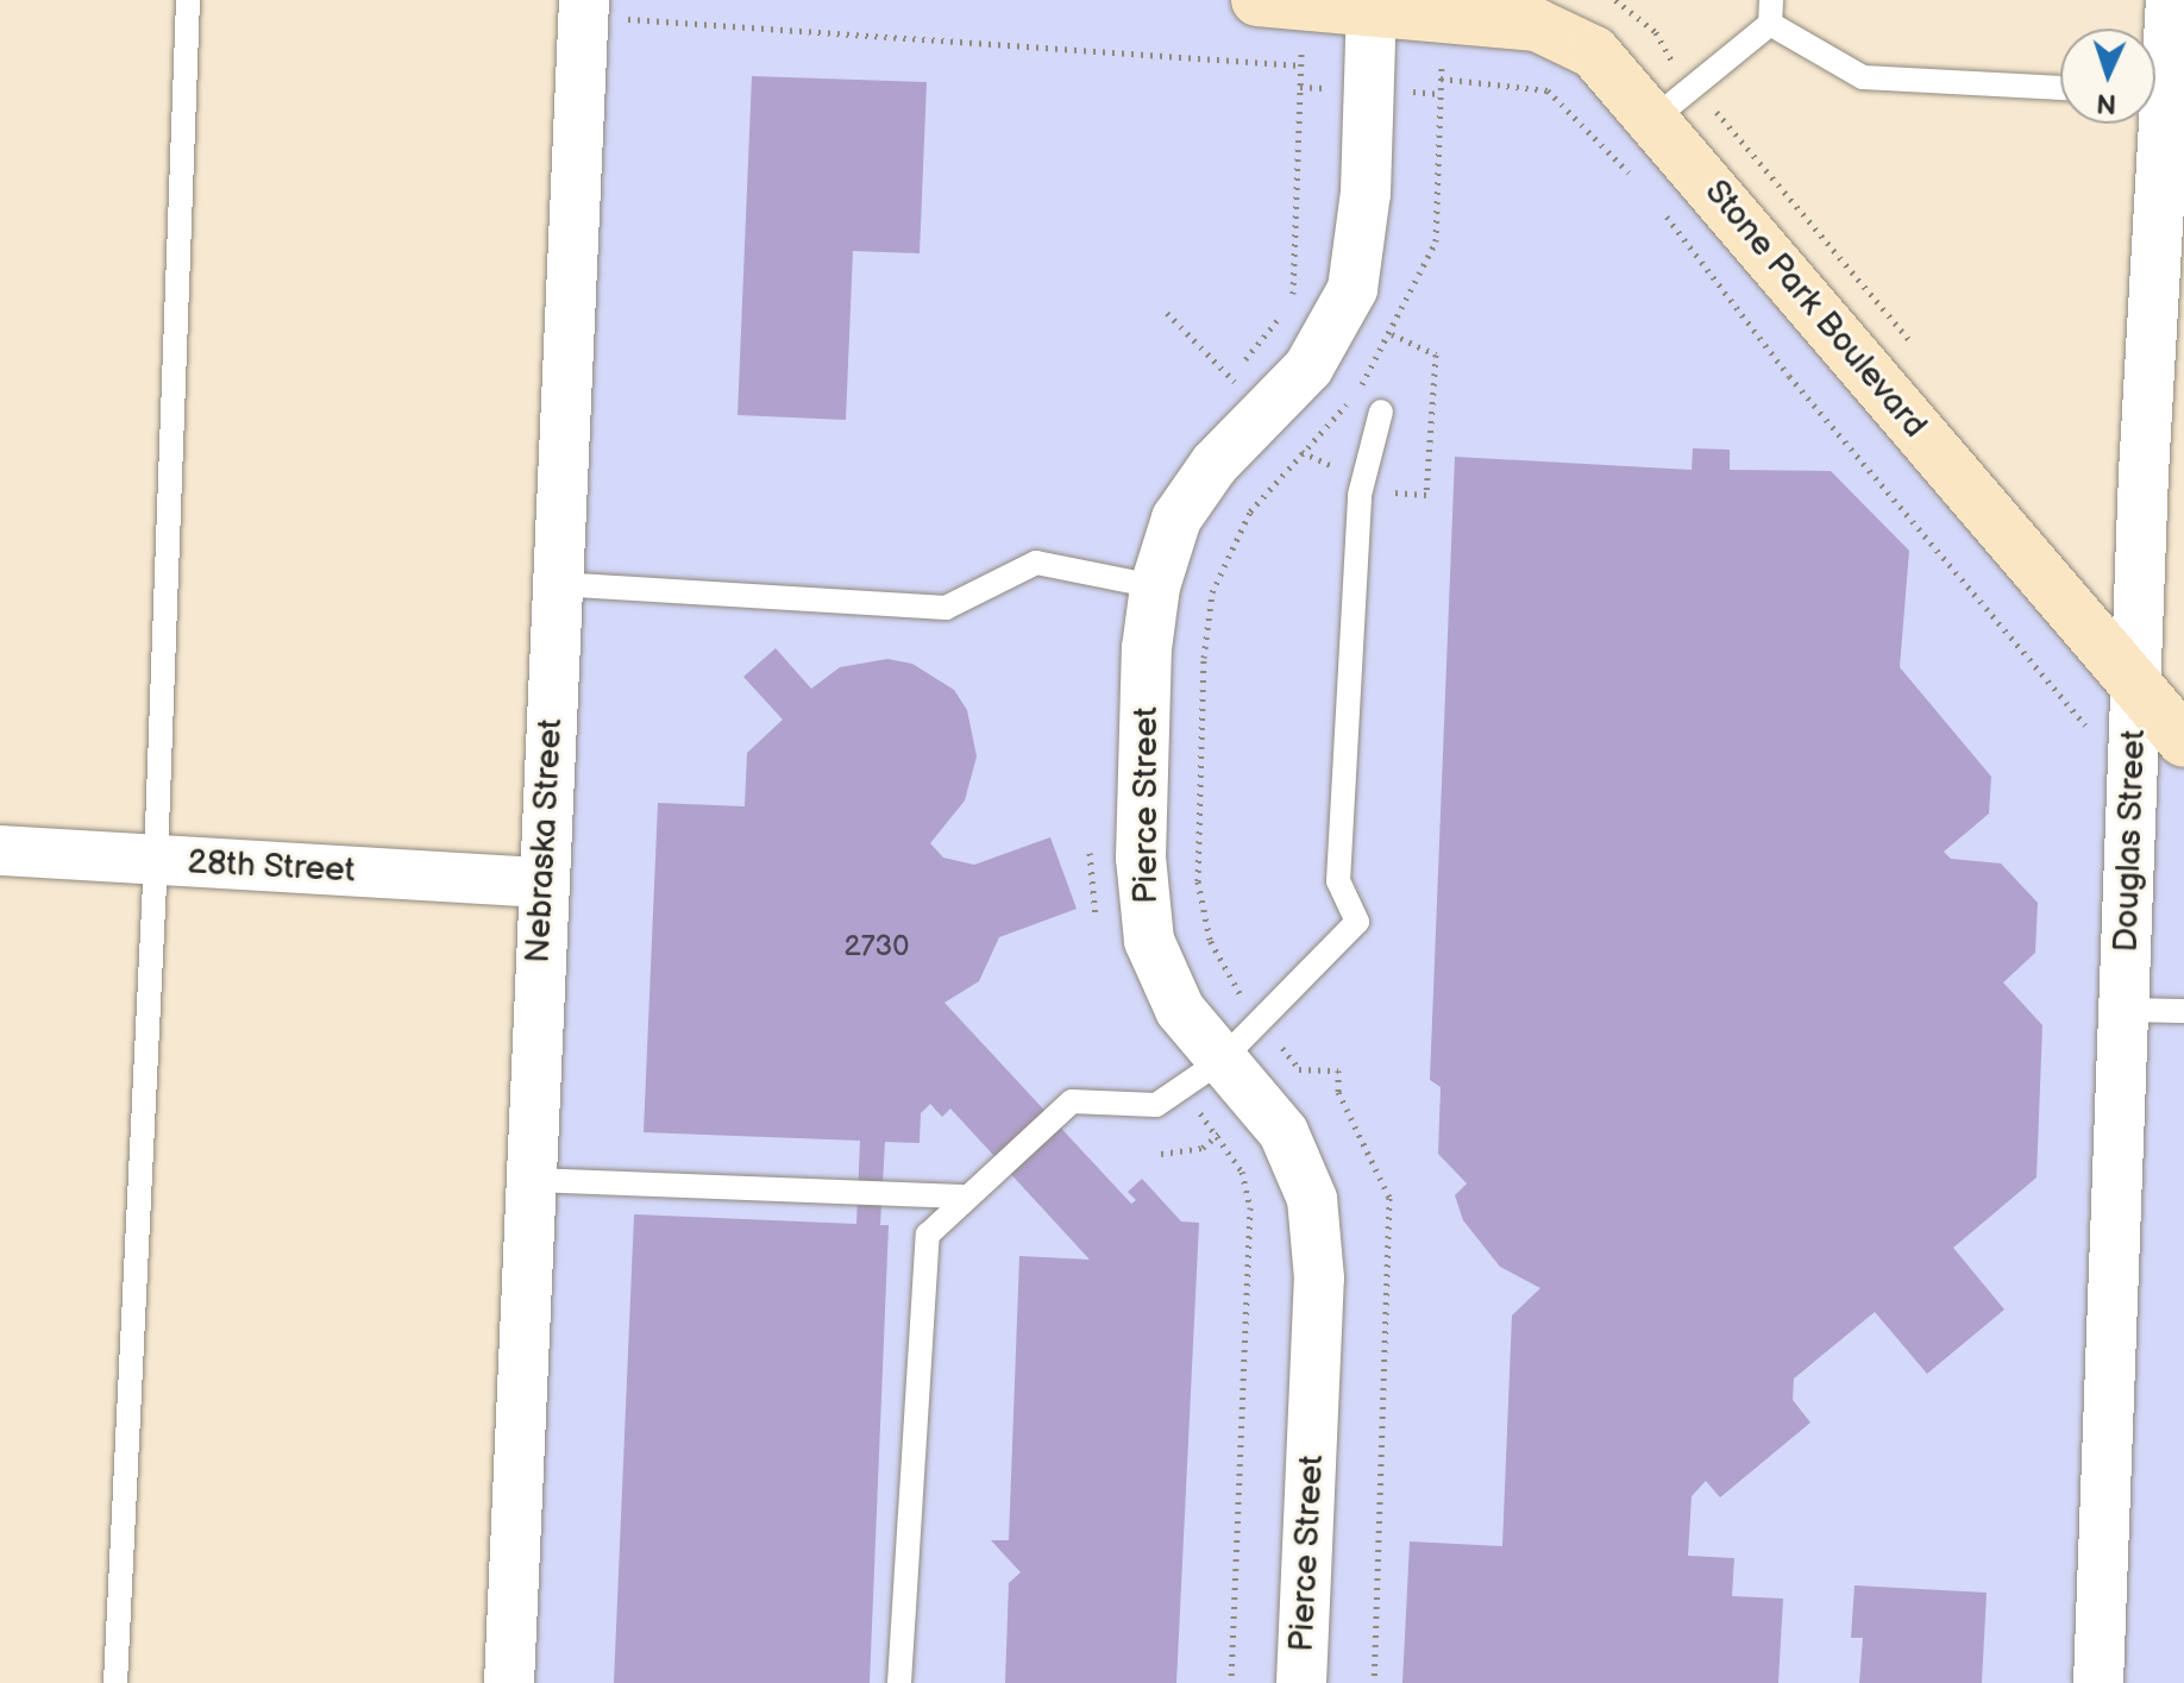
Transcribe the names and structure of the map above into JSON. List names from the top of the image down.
{
  "streets": {
    "main road": ["Stone Park Boulevard"],
    "street": [
      "Pierce Street",
      "Nebraska Street",
      "Douglas Street",
      "28th Street"
    ]
  },
  "crossings": [
    ["Stone Park Boulevard", "Pierce Street"],
    ["Stone Park Boulevard", "Douglas Street"],
    ["Nebraska Street", "28th Street"]
  ],
  "house_numbers": ["2730"],
  "north": "bottom"
}
